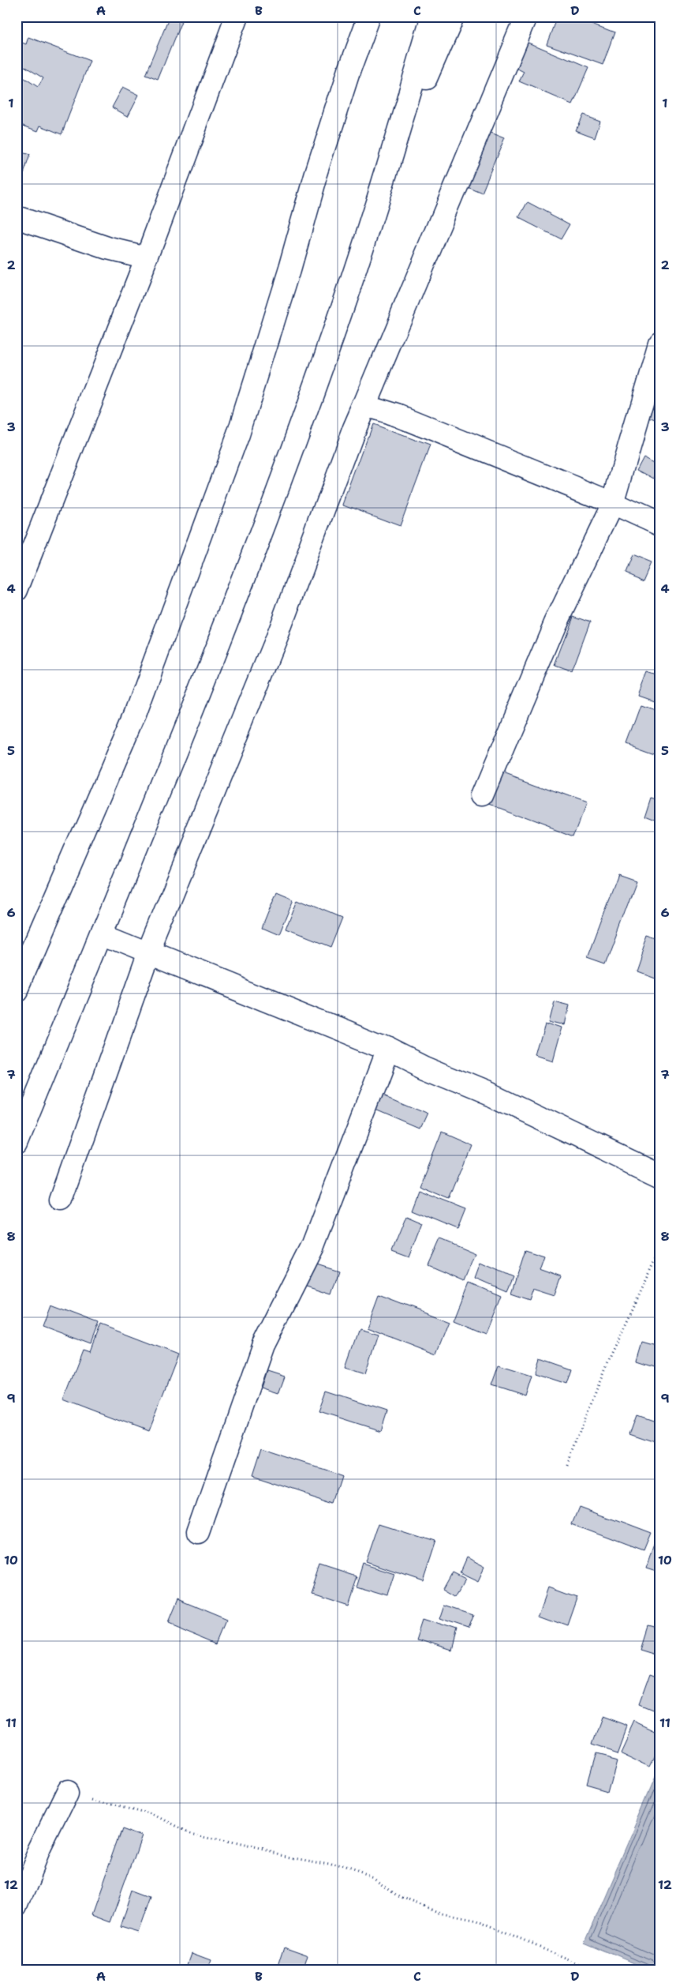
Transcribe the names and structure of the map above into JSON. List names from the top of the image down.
{
  "grid": {
    "columns": [
      "A",
      "B",
      "C",
      "D"
    ],
    "rows": [
      "1",
      "2",
      "3",
      "4",
      "5",
      "6",
      "7",
      "8",
      "9",
      "10",
      "11",
      "12"
    ]
  }
}
